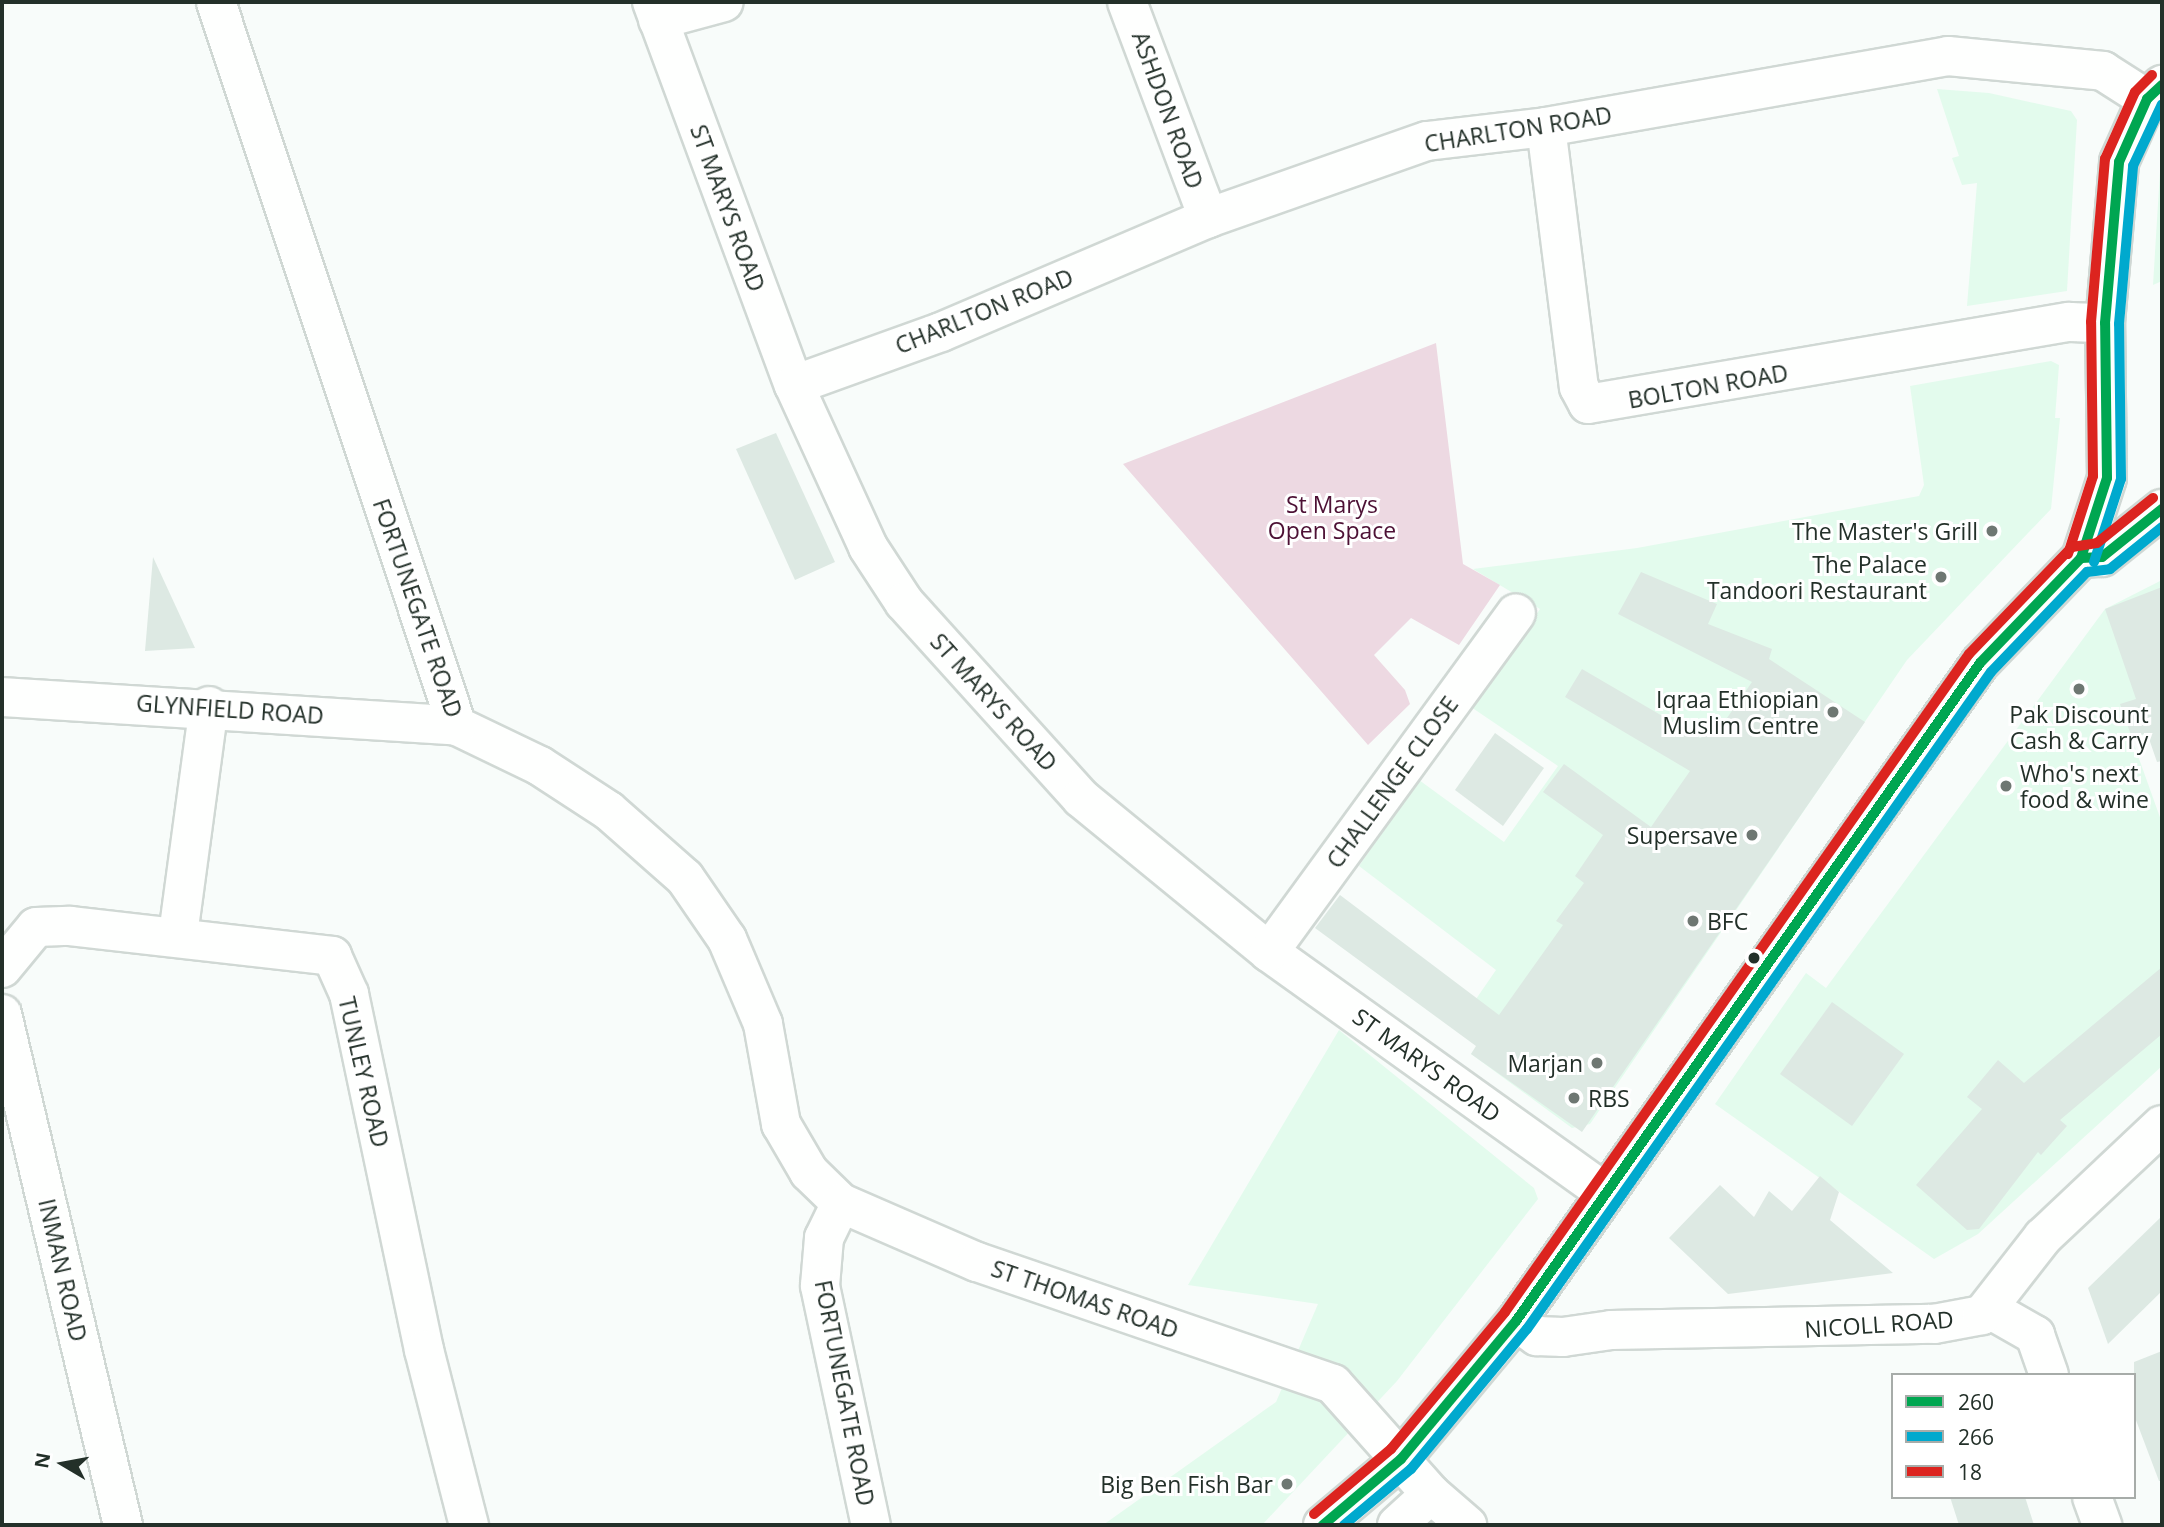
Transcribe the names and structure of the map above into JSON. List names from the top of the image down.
{
  "streets": {
    "street": [
      "ASHDON ROAD",
      "CHARLTON ROAD",
      "ST MARYS ROAD",
      "BOLTON ROAD",
      "FORTUNEGATE ROAD",
      "GLYNFIELD ROAD",
      "CHALLENGE CLOSE",
      "TUNLEY ROAD",
      "INMAN ROAD",
      "ST THOMAS ROAD",
      "NICOLL ROAD"
    ]
  },
  "crossings": [
    ["ASHDON ROAD", "CHARLTON ROAD"],
    ["CHARLTON ROAD", "ST MARYS ROAD"],
    ["CHARLTON ROAD", "BOLTON ROAD"],
    ["ST MARYS ROAD", "CHALLENGE CLOSE"],
    ["FORTUNEGATE ROAD", "GLYNFIELD ROAD"],
    ["FORTUNEGATE ROAD", "ST THOMAS ROAD"]
  ],
  "parks": ["St Marys Open Space"],
  "places": [
    "The Master's Grill",
    "The Palace Tandoori Restaurant",
    "Pak Discount Cash & Carry",
    "Iqraa Ethiopian Muslim Centre",
    "Who's next food & wine",
    "Supersave",
    "BFC",
    "Marjan",
    "RBS",
    "Big Ben Fish Bar"
  ],
  "lines": ["transit line 18", "transit line 260", "transit line 266"],
  "legend": ["260", "266", "18"],
  "north": "left"
}
